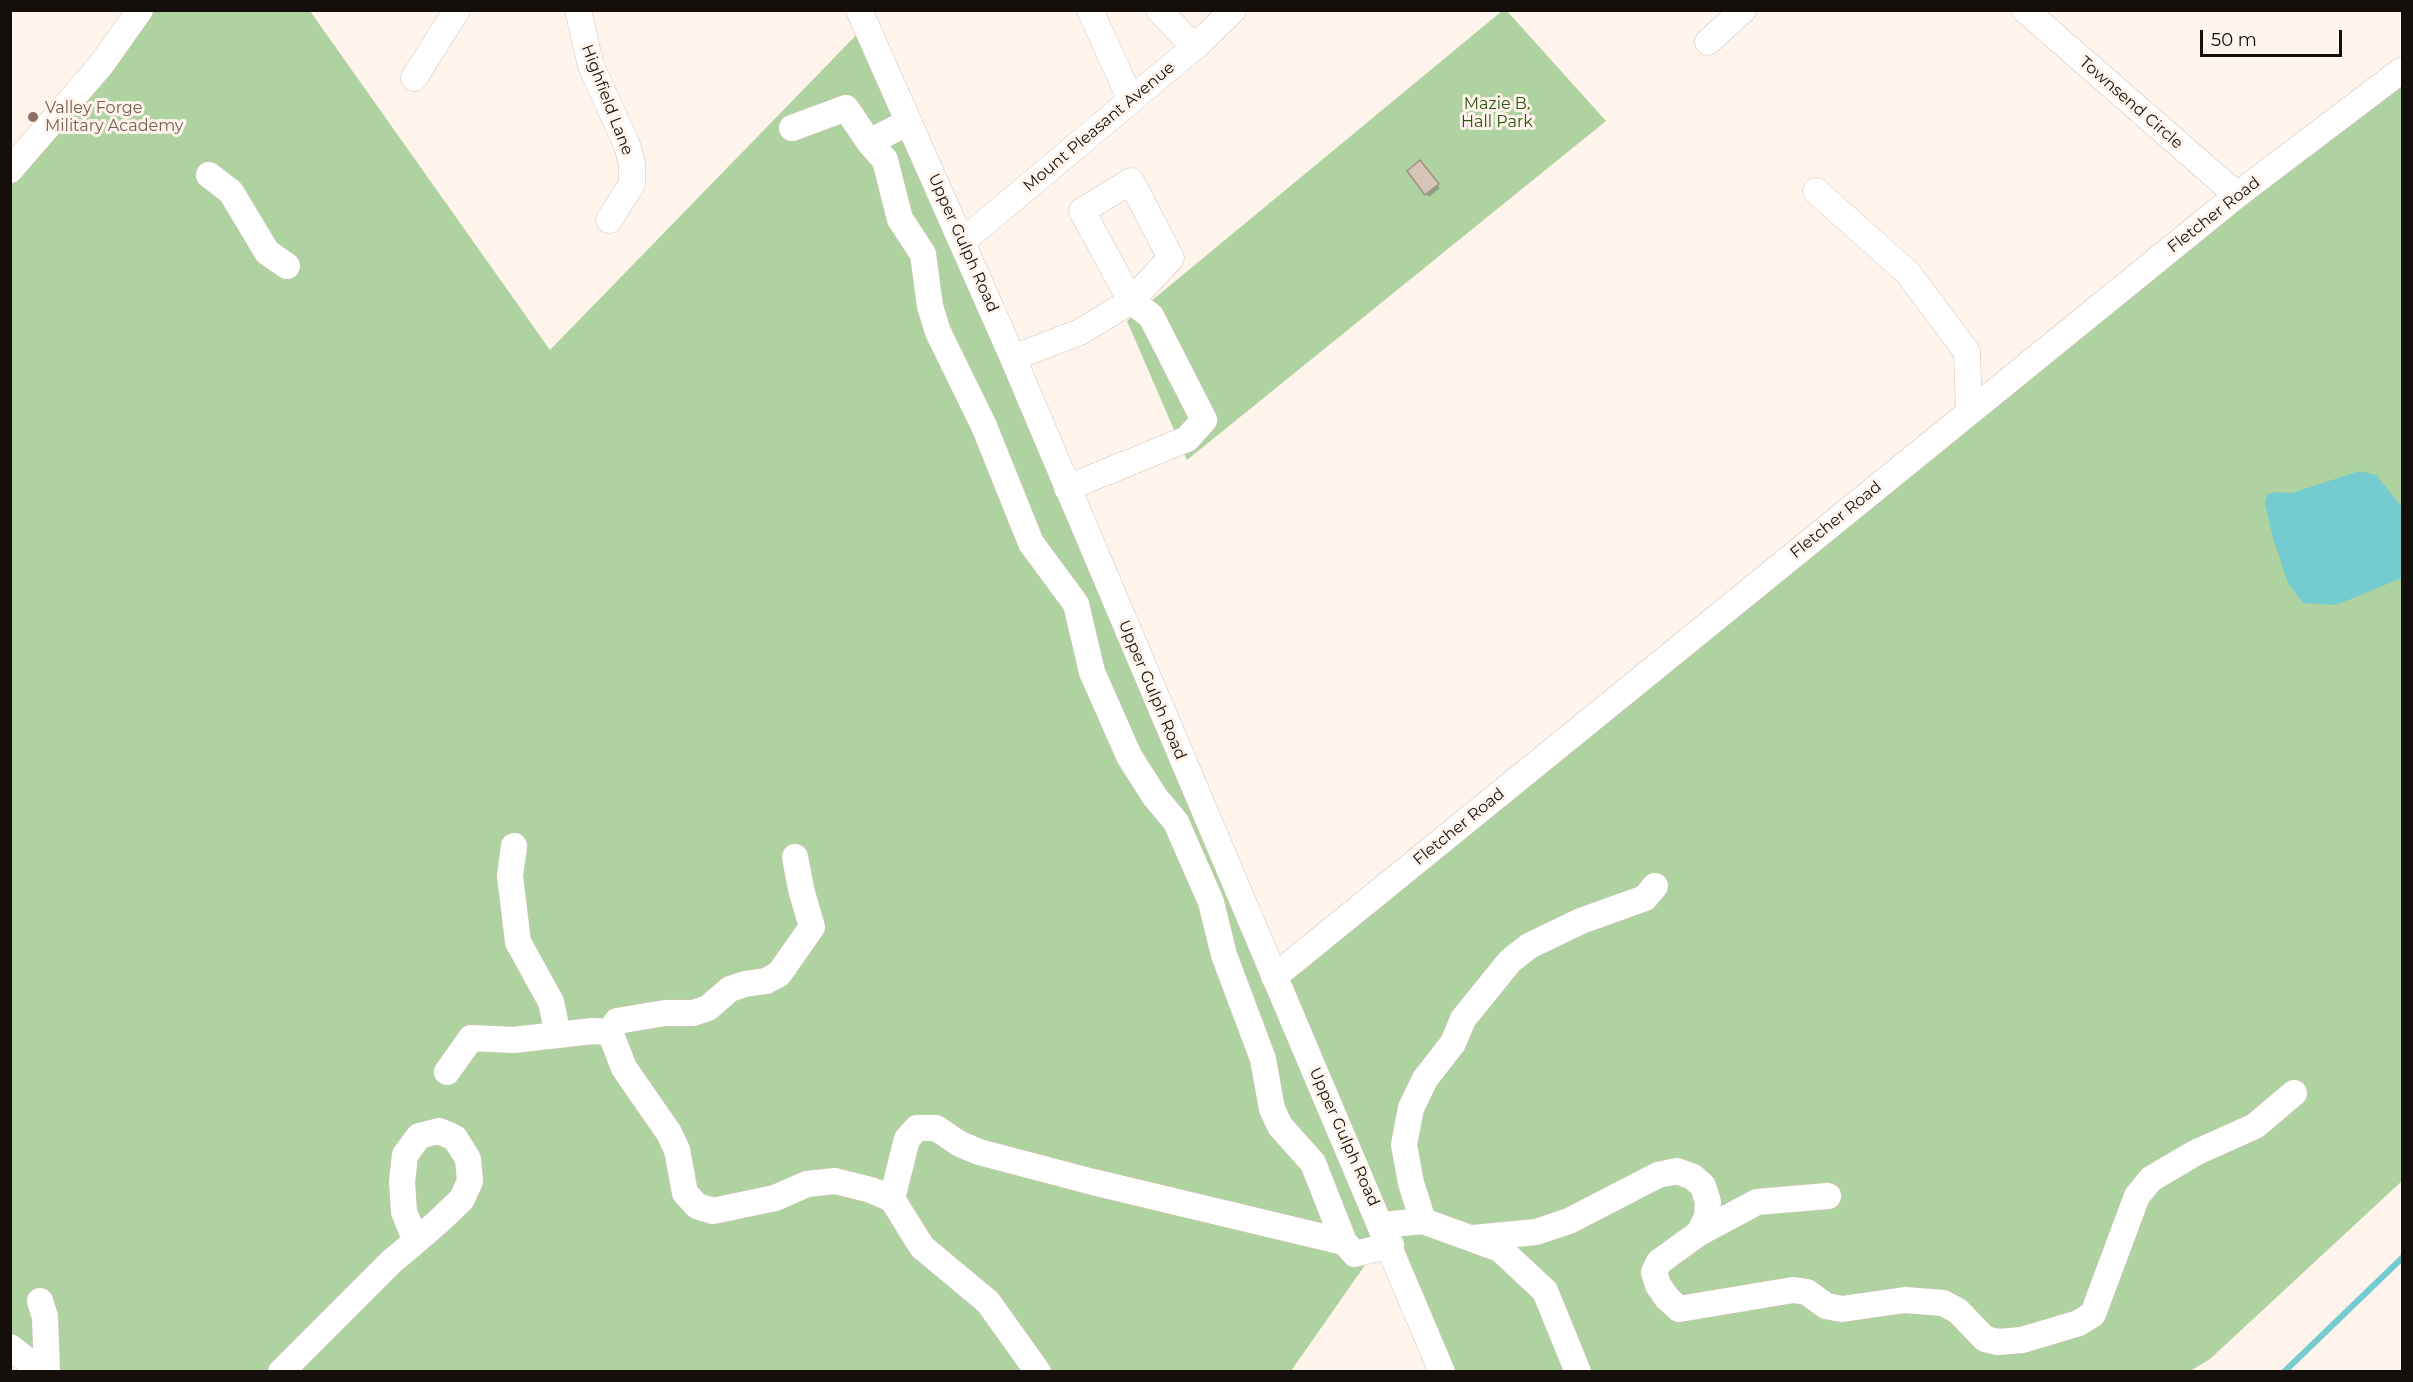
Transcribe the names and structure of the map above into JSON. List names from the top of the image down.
{
  "streets": {
    "street": [
      "Highfield Lane",
      "Townsend Circle",
      "Mount Pleasant Avenue",
      "Fletcher Road",
      "Upper Gulph Road"
    ]
  },
  "crossings": [
    ["Townsend Circle", "Fletcher Road"],
    ["Mount Pleasant Avenue", "Upper Gulph Road"],
    ["Fletcher Road", "Upper Gulph Road"]
  ],
  "parks": ["Mazie B. Hall Park"],
  "places": ["Valley Forge Military Academy"],
  "scale_bar": "50 m"
}
